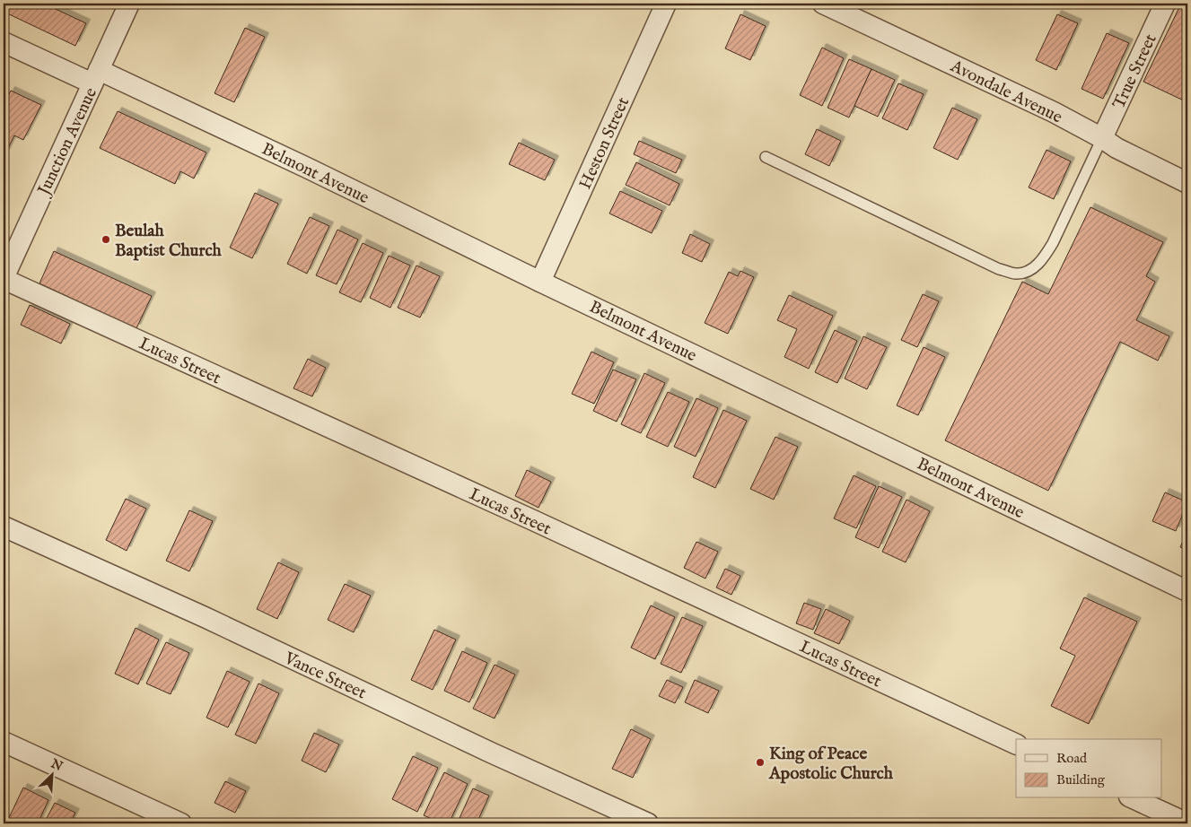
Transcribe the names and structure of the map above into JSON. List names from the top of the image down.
{
  "streets": {
    "street": [
      "True Street",
      "Avondale Avenue",
      "Junction Avenue",
      "Heston Street",
      "Belmont Avenue",
      "Lucas Street",
      "Vance Street"
    ]
  },
  "crossings": [
    ["True Street", "Avondale Avenue"],
    ["Junction Avenue", "Belmont Avenue"],
    ["Junction Avenue", "Lucas Street"],
    ["Heston Street", "Belmont Avenue"]
  ],
  "places": ["Beulah Baptist Church", "King of Peace Apostolic Church"],
  "legend": ["Road", "Building"],
  "north": "top right"
}
